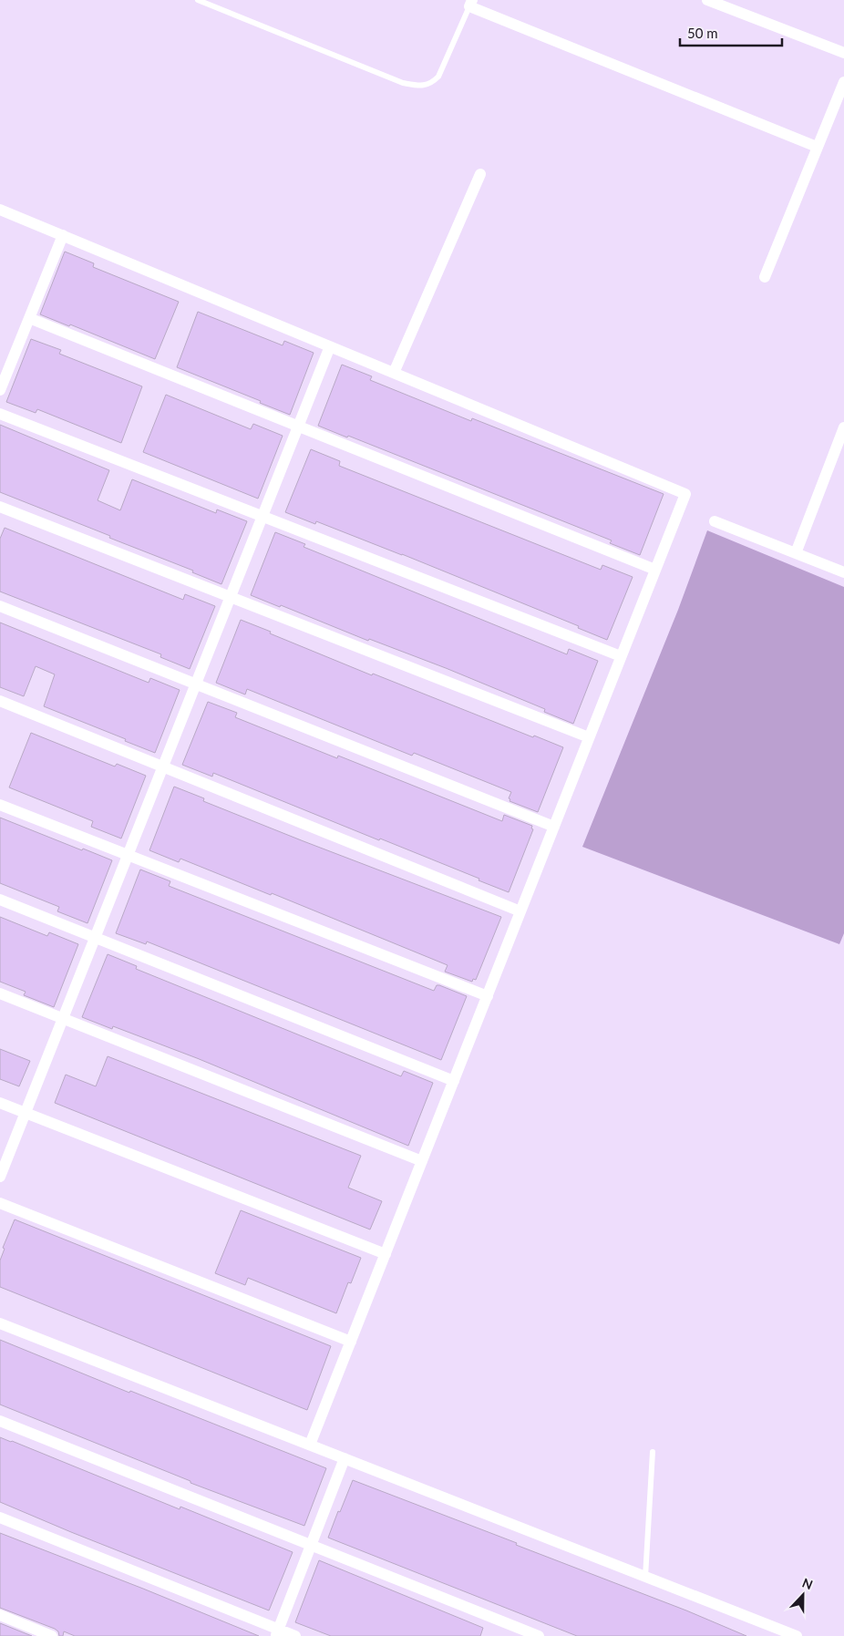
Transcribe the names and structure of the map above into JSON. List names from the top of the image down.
{
  "scale_bar": "50 m",
  "north": "top"
}
